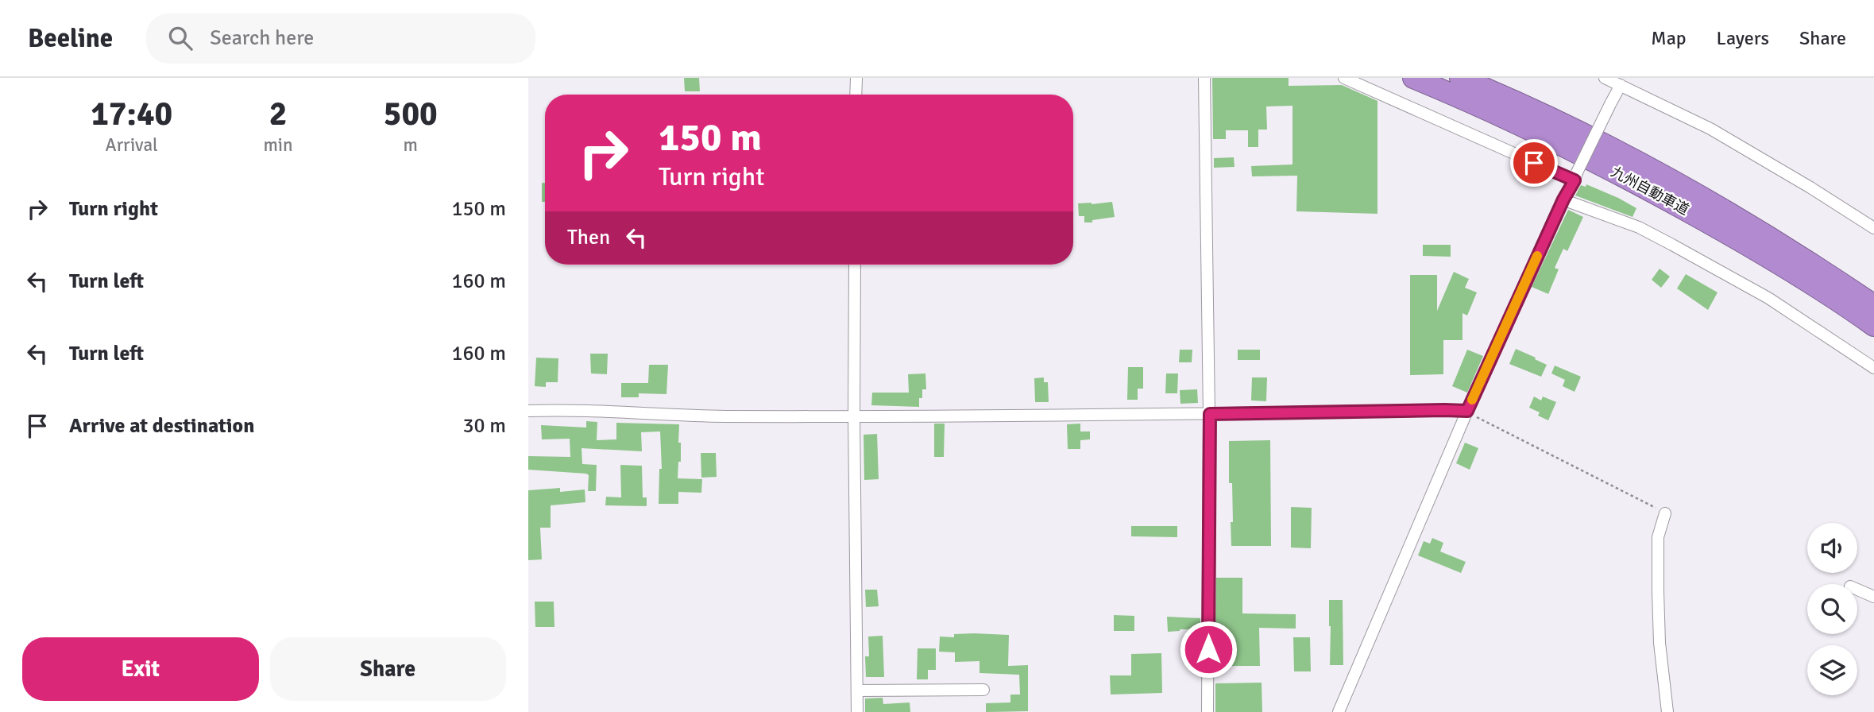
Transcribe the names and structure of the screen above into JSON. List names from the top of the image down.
{
  "streets": {
    "highway": ["九州自動車道"]
  },
  "page": {
    "header": "Beeline",
    "search": "Search here",
    "nav": ["Map", "Layers", "Share"],
    "eta": [
      "17:40",
      "Arrival",
      "2",
      "min",
      "500",
      "m"
    ],
    "turn": ["150 m", "Turn right"],
    "list": [
      {
        "name": "Turn right",
        "value": "150 m"
      },
      {
        "name": "Turn left",
        "value": "160 m"
      },
      {
        "name": "Turn left",
        "value": "160 m"
      },
      {
        "name": "Arrive at destination",
        "value": "30 m"
      }
    ],
    "then": "Then",
    "buttons": ["Exit", "Share"]
  }
}
